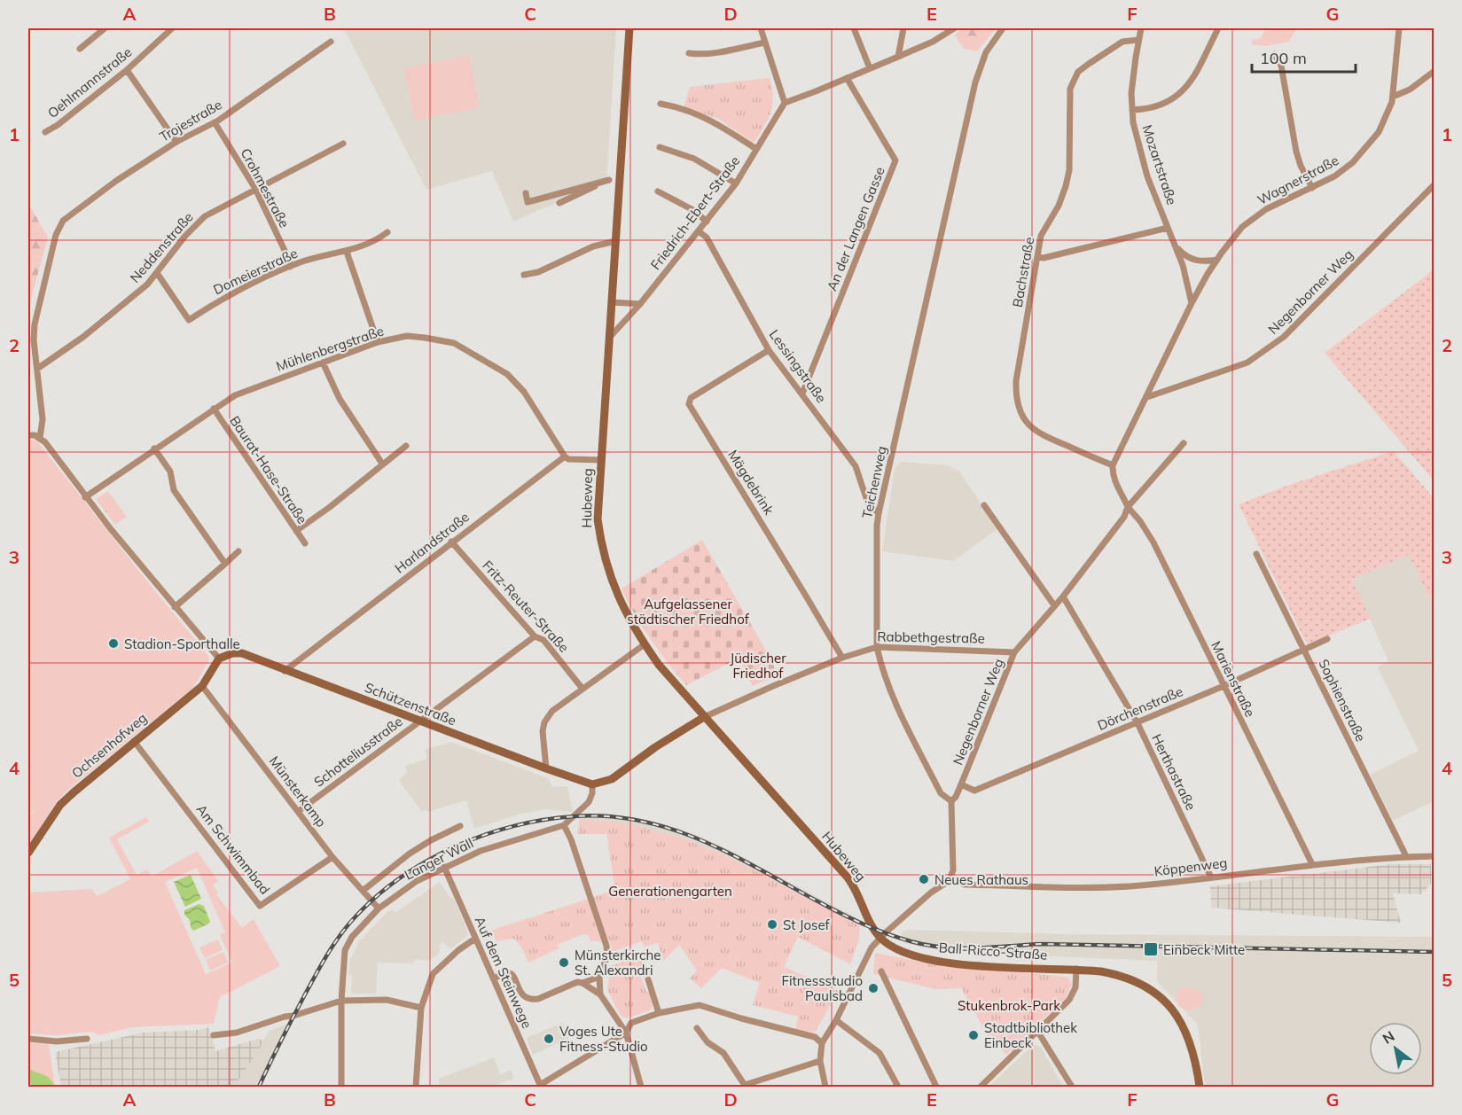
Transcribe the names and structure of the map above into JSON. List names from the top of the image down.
{
  "streets": {
    "street": [
      "Oehlmannstraße",
      "Trojestraße",
      "Mozartstraße",
      "Wagnerstraße",
      "Crohmestraße",
      "Friedrich-Ebert-Straße",
      "An der Langen Gasse",
      "Neddenstraße",
      "Domeierstraße",
      "Bachstraße",
      "Negenborner Weg",
      "Mühlenbergstraße",
      "Lessingstraße",
      "Baurat-Hase-Straße",
      "Mägdebrink",
      "Teichenweg",
      "Hubeweg",
      "Harlandstraße",
      "Fritz-Reuter-Straße",
      "Rabbethgestraße",
      "Marienstraße",
      "Sophienstraße",
      "Schützenstraße",
      "Dörchenstraße",
      "Ochsenhofweg",
      "Schotteliusstraße",
      "Herthastraße",
      "Münsterkamp",
      "Am Schwimmbad",
      "Langer Wall",
      "Köppenweg",
      "Ball-Ricco-Straße",
      "Auf dem Steinwege"
    ]
  },
  "crossings": [
    ["Trojestraße", "Crohmestraße"],
    ["Trojestraße", "Neddenstraße"],
    ["Mozartstraße", "Wagnerstraße"],
    ["Mozartstraße", "Bachstraße"],
    ["Wagnerstraße", "Negenborner Weg"],
    ["Crohmestraße", "Neddenstraße"],
    ["Crohmestraße", "Domeierstraße"],
    ["Friedrich-Ebert-Straße", "Lessingstraße"],
    ["Friedrich-Ebert-Straße", "Hubeweg"],
    ["An der Langen Gasse", "Lessingstraße"],
    ["Neddenstraße", "Domeierstraße"],
    ["Negenborner Weg", "Teichenweg"],
    ["Negenborner Weg", "Rabbethgestraße"],
    ["Negenborner Weg", "Marienstraße"],
    ["Negenborner Weg", "Dörchenstraße"],
    ["Negenborner Weg", "Herthastraße"],
    ["Mühlenbergstraße", "Baurat-Hase-Straße"],
    ["Mühlenbergstraße", "Harlandstraße"],
    ["Lessingstraße", "Mägdebrink"],
    ["Lessingstraße", "Teichenweg"],
    ["Mägdebrink", "Rabbethgestraße"],
    ["Teichenweg", "Rabbethgestraße"],
    ["Hubeweg", "Rabbethgestraße"],
    ["Hubeweg", "Ball-Ricco-Straße"],
    ["Harlandstraße", "Fritz-Reuter-Straße"],
    ["Harlandstraße", "Schützenstraße"],
    ["Fritz-Reuter-Straße", "Schotteliusstraße"],
    ["Rabbethgestraße", "Schützenstraße"],
    ["Rabbethgestraße", "Langer Wall"],
    ["Marienstraße", "Dörchenstraße"],
    ["Marienstraße", "Köppenweg"],
    ["Sophienstraße", "Dörchenstraße"],
    ["Sophienstraße", "Köppenweg"],
    ["Schützenstraße", "Ochsenhofweg"],
    ["Schützenstraße", "Schotteliusstraße"],
    ["Schützenstraße", "Langer Wall"],
    ["Dörchenstraße", "Herthastraße"],
    ["Ochsenhofweg", "Münsterkamp"],
    ["Ochsenhofweg", "Am Schwimmbad"],
    ["Schotteliusstraße", "Münsterkamp"],
    ["Herthastraße", "Köppenweg"],
    ["Münsterkamp", "Am Schwimmbad"],
    ["Münsterkamp", "Langer Wall"],
    ["Langer Wall", "Auf dem Steinwege"]
  ],
  "parks": [
    "Aufgelassener städtischer Friedhof",
    "Jüdischer Friedhof",
    "Generationengarten",
    "Stukenbrok-Park"
  ],
  "places": {
    "other": [
      "Stadion-Sporthalle",
      "Neues Rathaus",
      "St Josef",
      "Münsterkirche St. Alexandri",
      "Fitnessstudio Paulsbad",
      "Stadtbibliothek Einbeck",
      "Voges Ute Fitness-Studio"
    ],
    "transit": ["Einbeck Mitte"]
  },
  "scale_bar": "100 m",
  "north": "top left",
  "grid": {
    "columns": [
      "A",
      "B",
      "C",
      "D",
      "E",
      "F",
      "G"
    ],
    "rows": [
      "1",
      "2",
      "3",
      "4",
      "5"
    ]
  }
}
